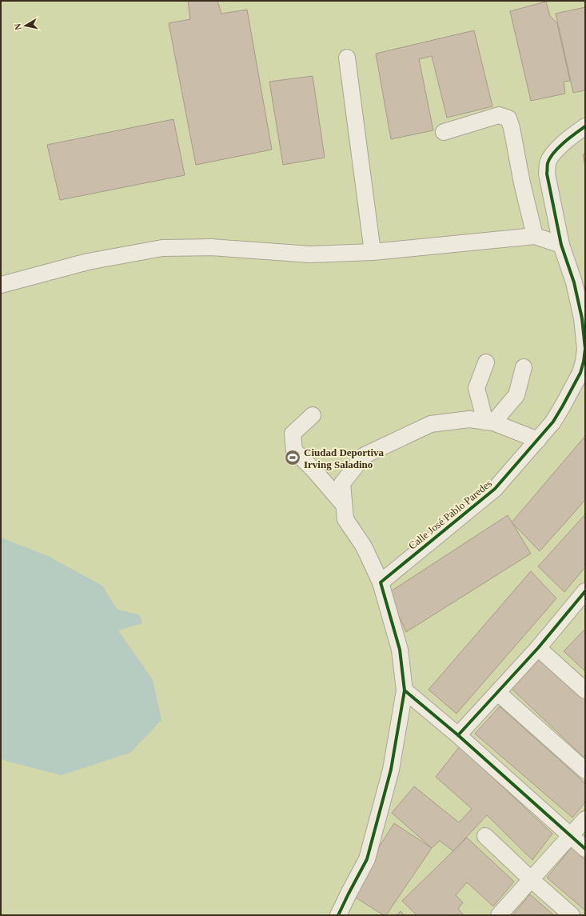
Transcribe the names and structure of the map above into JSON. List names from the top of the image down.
{
  "streets": {
    "street": ["Calle José Pablo Paredes"]
  },
  "places": {
    "sports": ["Ciudad Deportiva Irving Saladino"]
  },
  "north": "left"
}
